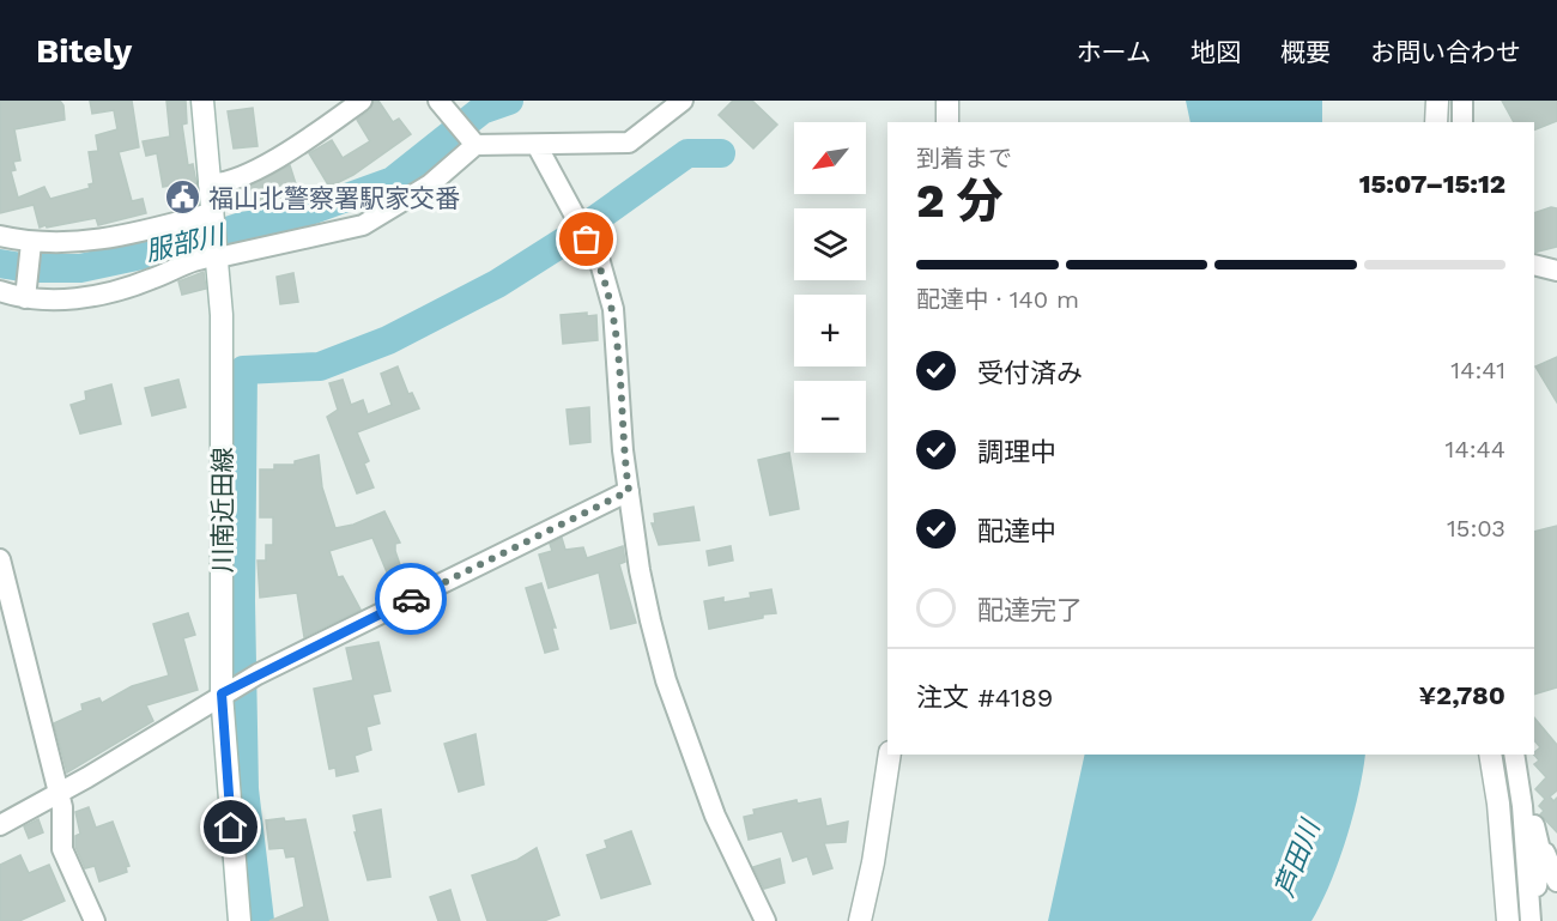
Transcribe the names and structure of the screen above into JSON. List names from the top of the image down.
{
  "streets": {
    "main road": ["川南近田線"]
  },
  "water": ["服部川", "芦田川"],
  "places": {
    "public building": ["福山北警察署駅家交番"]
  },
  "north": "bottom left",
  "page": {
    "header": "Bitely",
    "nav": [
      "ホーム",
      "地図",
      "概要",
      "お問い合わせ"
    ],
    "map_buttons": ["+", "−"],
    "heading": ["2 分", "到着まで", "15:07–15:12"],
    "panel": ["注文 #4189", "¥2,780"],
    "bar": "配達中 · 140 m",
    "list": [
      ["受付済み", "14:41"],
      ["調理中", "14:44"],
      ["配達中", "15:03"],
      "配達完了"
    ]
  }
}
